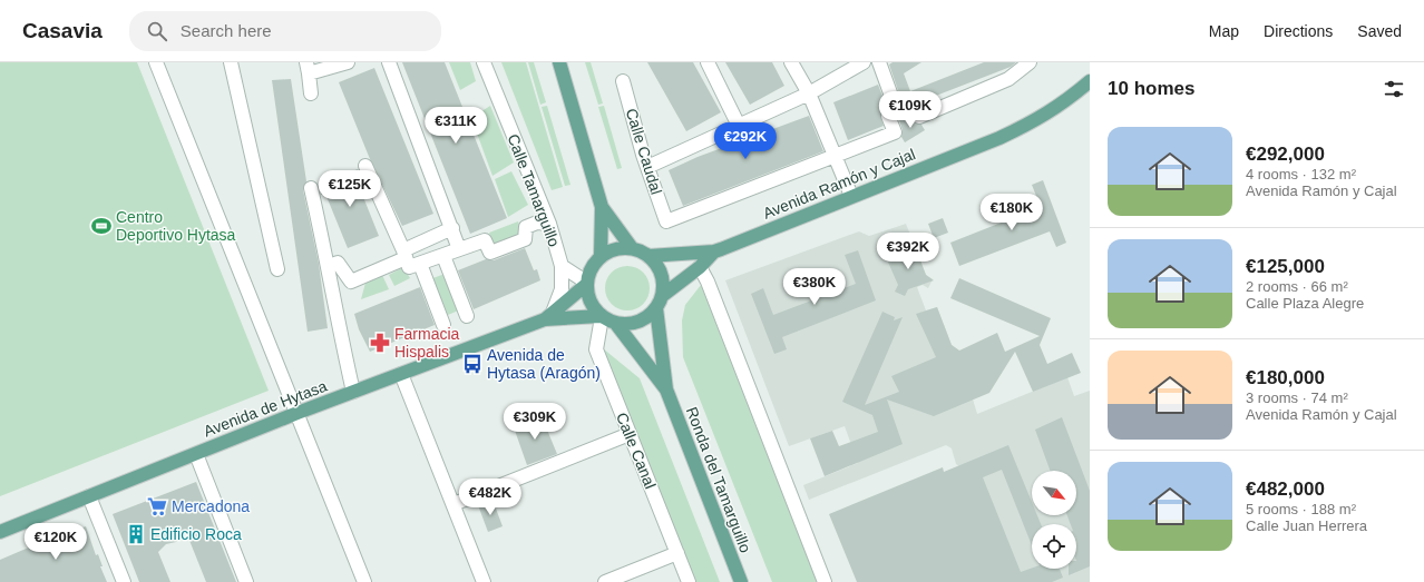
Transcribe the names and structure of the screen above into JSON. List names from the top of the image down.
{
  "streets": {
    "main road": ["Avenida Ramón y Cajal", "Avenida de Hytasa", "Ronda del Tamarguillo"],
    "street": ["Calle Caudal", "Calle Tamarguillo", "Calle Canal"]
  },
  "crossings": [
    ["Calle Caudal", "Avenida Ramón y Cajal"],
    ["Calle Tamarguillo", "Calle Canal"],
    ["Calle Tamarguillo", "Ronda del Tamarguillo"],
    ["Calle Canal", "Ronda del Tamarguillo"]
  ],
  "places": {
    "sports": ["Centro Deportivo Hytasa"],
    "pharmacy": ["Farmacia Hispalis"],
    "bus stop": ["Avenida de Hytasa (Aragón)"],
    "supermarket": ["Mercadona"],
    "building": ["Edificio Roca"]
  },
  "north": "bottom right",
  "page": {
    "header": "Casavia",
    "search": "Search here",
    "nav": ["Map", "Directions", "Saved"],
    "heading": "10 homes",
    "price": [
      "€109K",
      "€311K",
      "€292K",
      "€125K",
      "€180K",
      "€392K",
      "€380K",
      "€309K",
      "€482K",
      "€120K"
    ],
    "list": [
      {
        "name": "€292,000",
        "note": "4 rooms · 132 m² · Avenida Ramón y Cajal"
      },
      {
        "name": "€125,000",
        "note": "2 rooms · 66 m² · Calle Plaza Alegre"
      },
      {
        "name": "€180,000",
        "note": "3 rooms · 74 m² · Avenida Ramón y Cajal"
      },
      {
        "name": "€482,000",
        "note": "5 rooms · 188 m² · Calle Juan Herrera"
      }
    ]
  }
}
